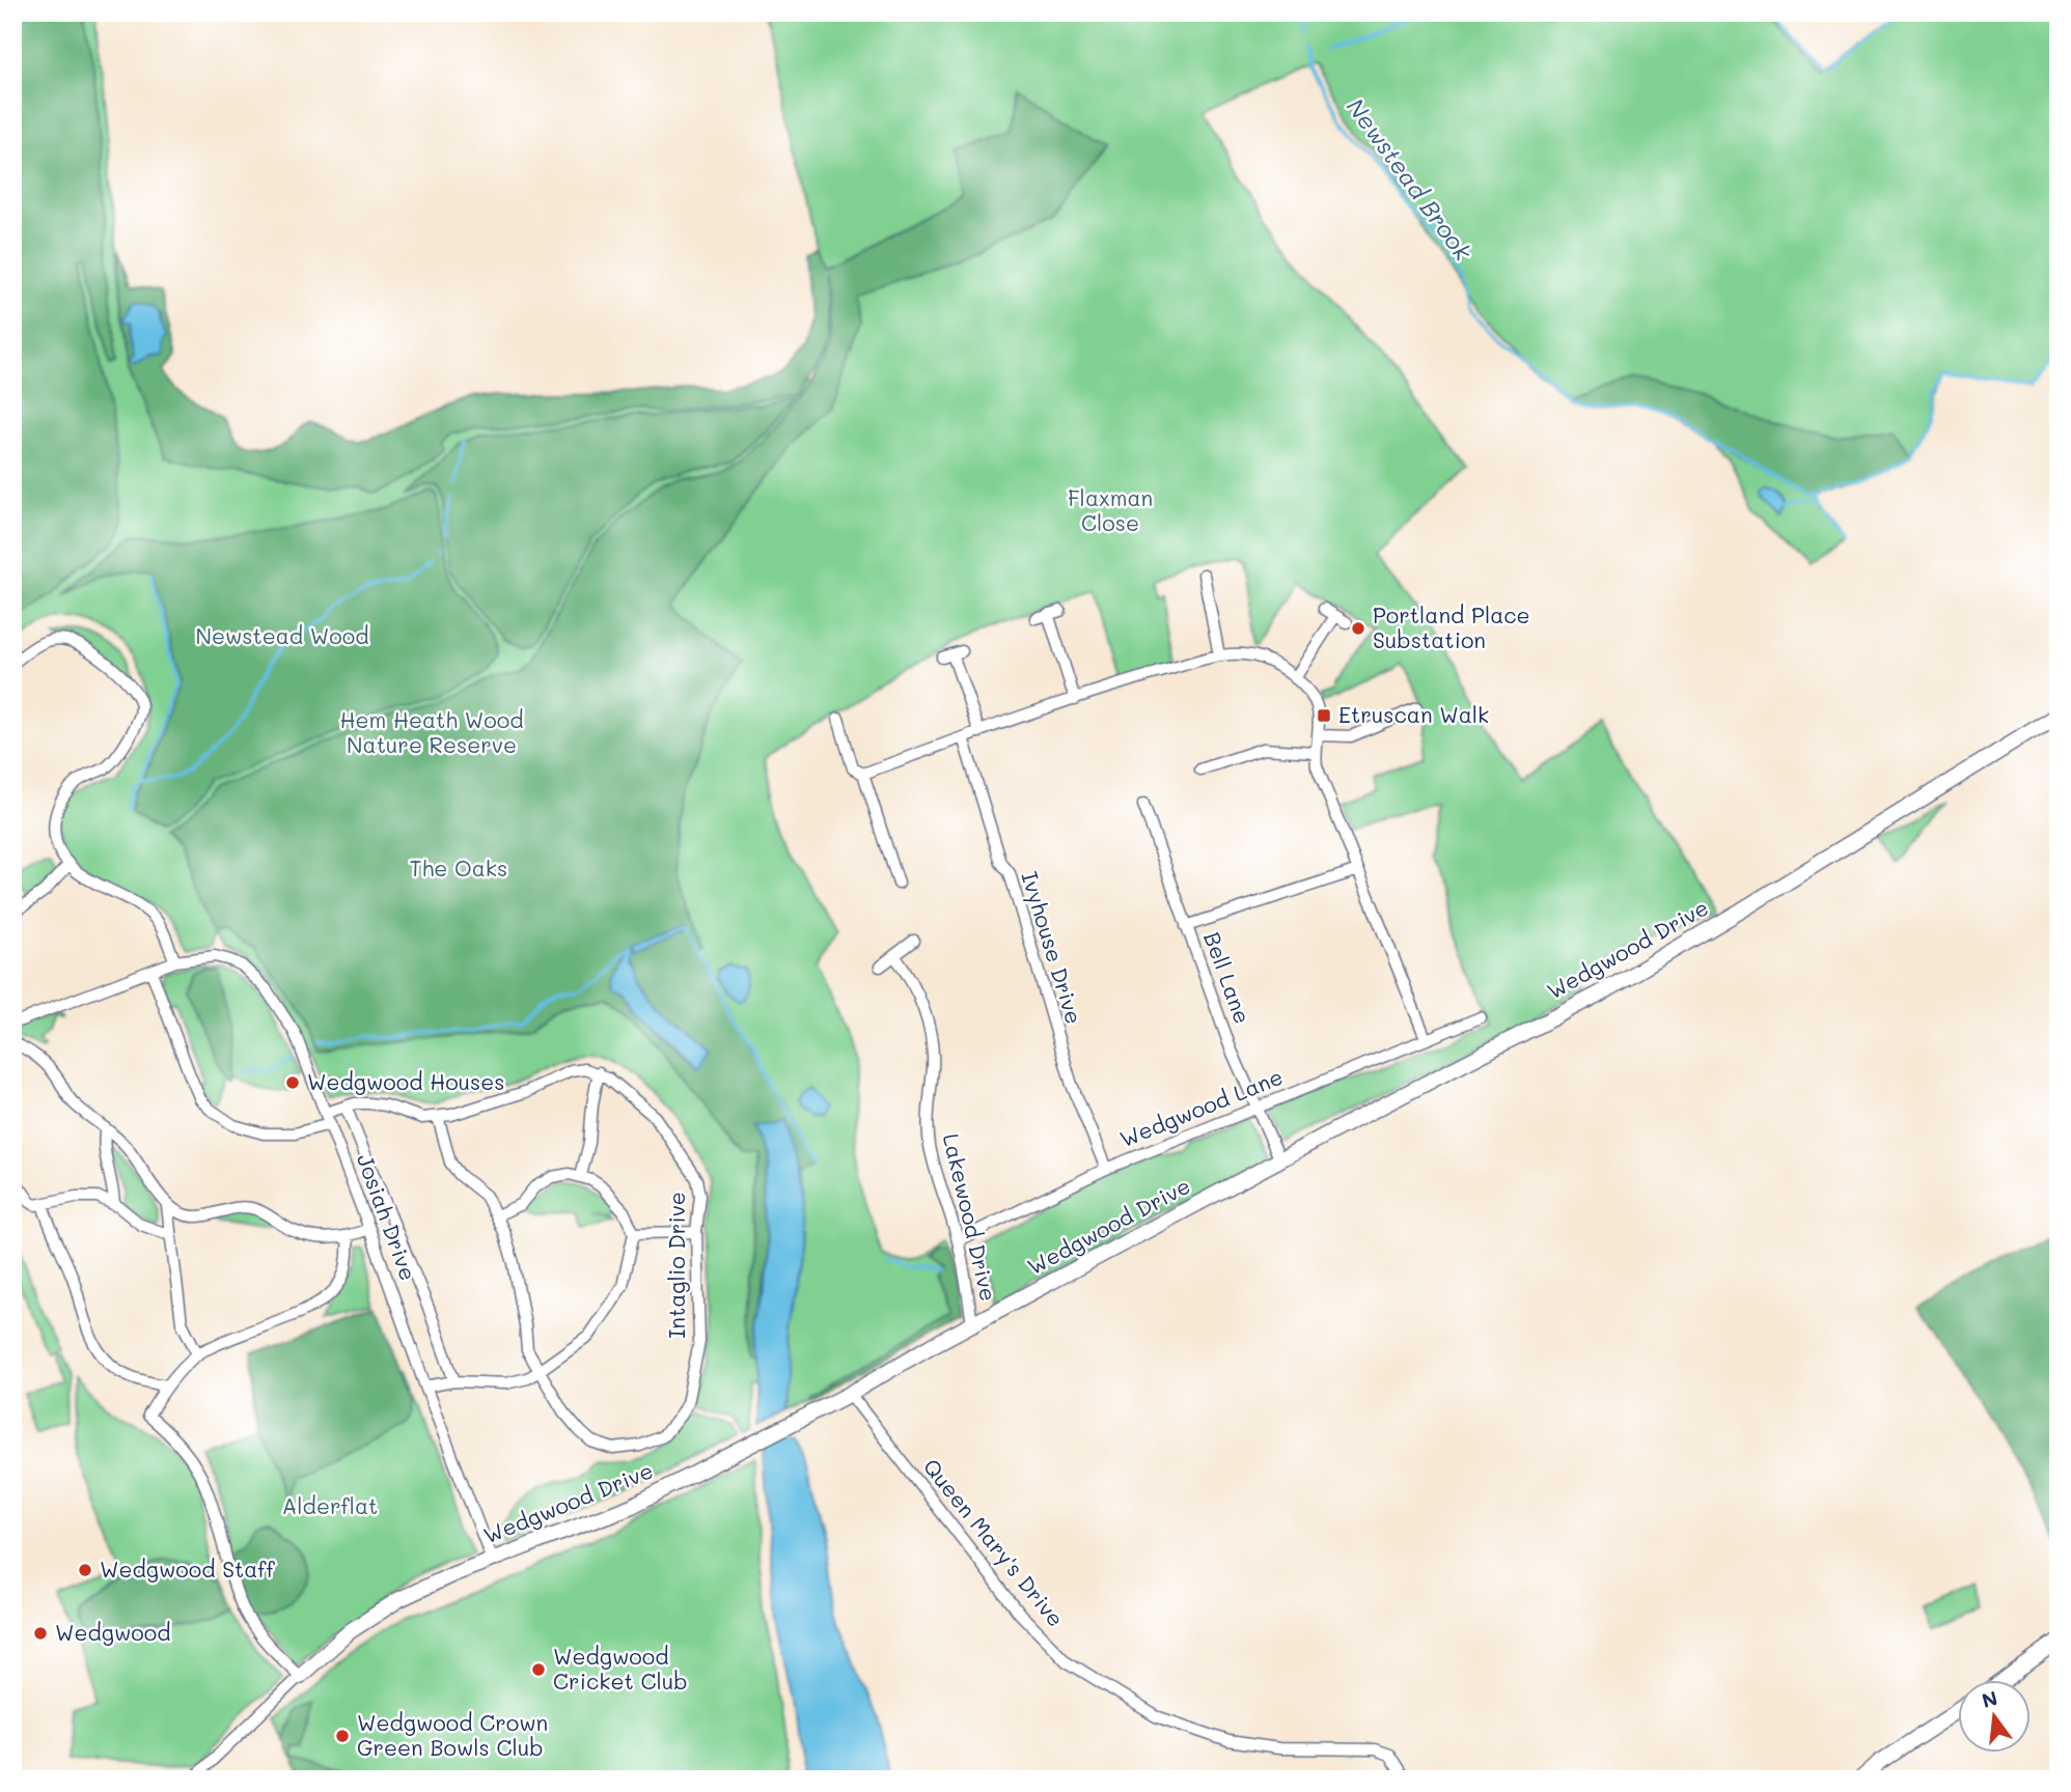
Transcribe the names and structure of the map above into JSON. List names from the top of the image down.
{
  "streets": {
    "street": [
      "Ivyhouse Drive",
      "Wedgwood Drive",
      "Bell Lane",
      "Wedgwood Lane",
      "Josiah Drive",
      "Lakewood Drive",
      "Intaglio Drive",
      "Queen Mary's Drive"
    ]
  },
  "crossings": [
    ["Ivyhouse Drive", "Wedgwood Lane"],
    ["Wedgwood Drive", "Bell Lane"],
    ["Wedgwood Drive", "Josiah Drive"],
    ["Wedgwood Drive", "Lakewood Drive"],
    ["Wedgwood Drive", "Queen Mary's Drive"],
    ["Bell Lane", "Wedgwood Lane"],
    ["Wedgwood Lane", "Lakewood Drive"]
  ],
  "water": ["Newstead Brook"],
  "parks": [
    "Flaxman Close",
    "Newstead Wood",
    "Hem Heath Wood Nature Reserve",
    "The Oaks",
    "Alderflat"
  ],
  "places": {
    "other": [
      "Portland Place Substation",
      "Wedgwood Houses",
      "Wedgwood Staff",
      "Wedgwood",
      "Wedgwood Cricket Club",
      "Wedgwood Crown Green Bowls Club"
    ],
    "transit": ["Etruscan Walk"]
  },
  "north": "top"
}
